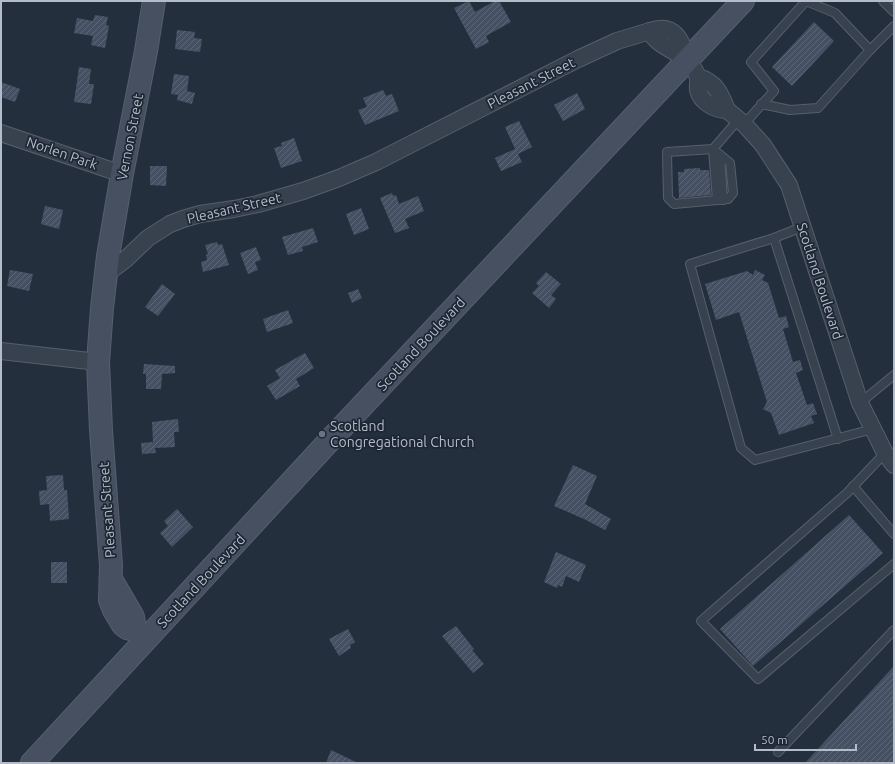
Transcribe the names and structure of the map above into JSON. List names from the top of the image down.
{
  "streets": {
    "main road": ["Pleasant Street", "Vernon Street", "Scotland Boulevard"],
    "street": ["Norlen Park"]
  },
  "crossings": [
    ["Pleasant Street", "Vernon Street"],
    ["Pleasant Street", "Scotland Boulevard"],
    ["Vernon Street", "Norlen Park"]
  ],
  "places": ["Scotland Congregational Church"],
  "scale_bar": "50 m"
}
